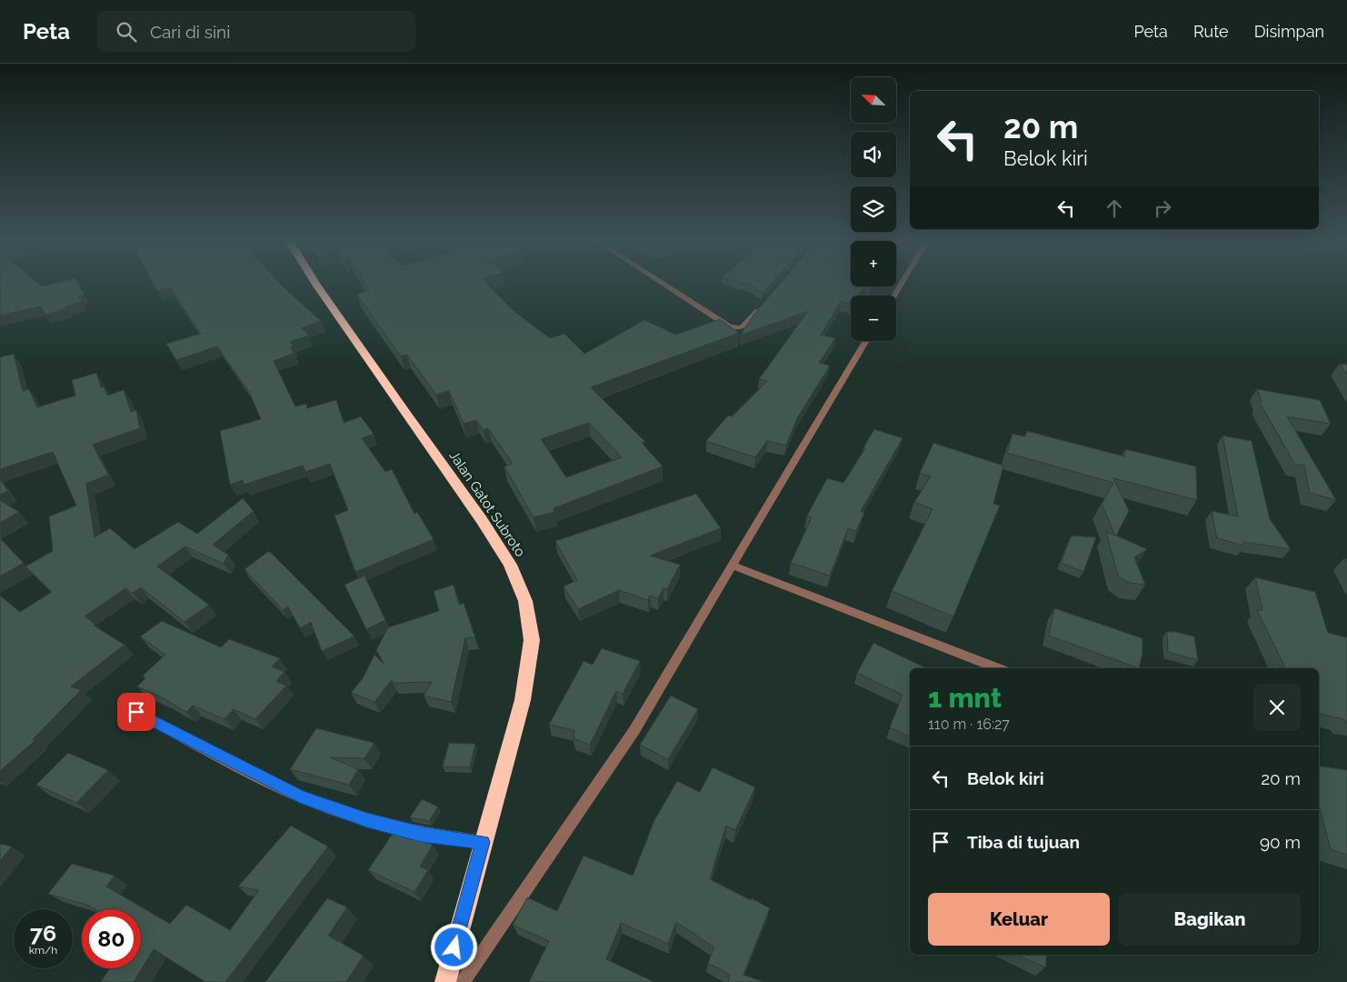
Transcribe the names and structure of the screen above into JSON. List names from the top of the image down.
{
  "streets": {
    "highway": ["Jalan Gatot Subroto"]
  },
  "north": "top left",
  "page": {
    "header": "Peta",
    "search": "Cari di sini",
    "nav": ["Peta", "Rute", "Disimpan"],
    "map_buttons": ["+", "−"],
    "turn": ["20 m", "Belok kiri"],
    "heading": ["1 mnt", "110 m · 16:27"],
    "list": [
      {
        "name": "Belok kiri",
        "value": "20 m"
      },
      {
        "name": "Tiba di tujuan",
        "value": "90 m"
      }
    ],
    "buttons": ["Keluar", "Bagikan"],
    "speed": "76 km/h",
    "limit": "80"
  }
}
